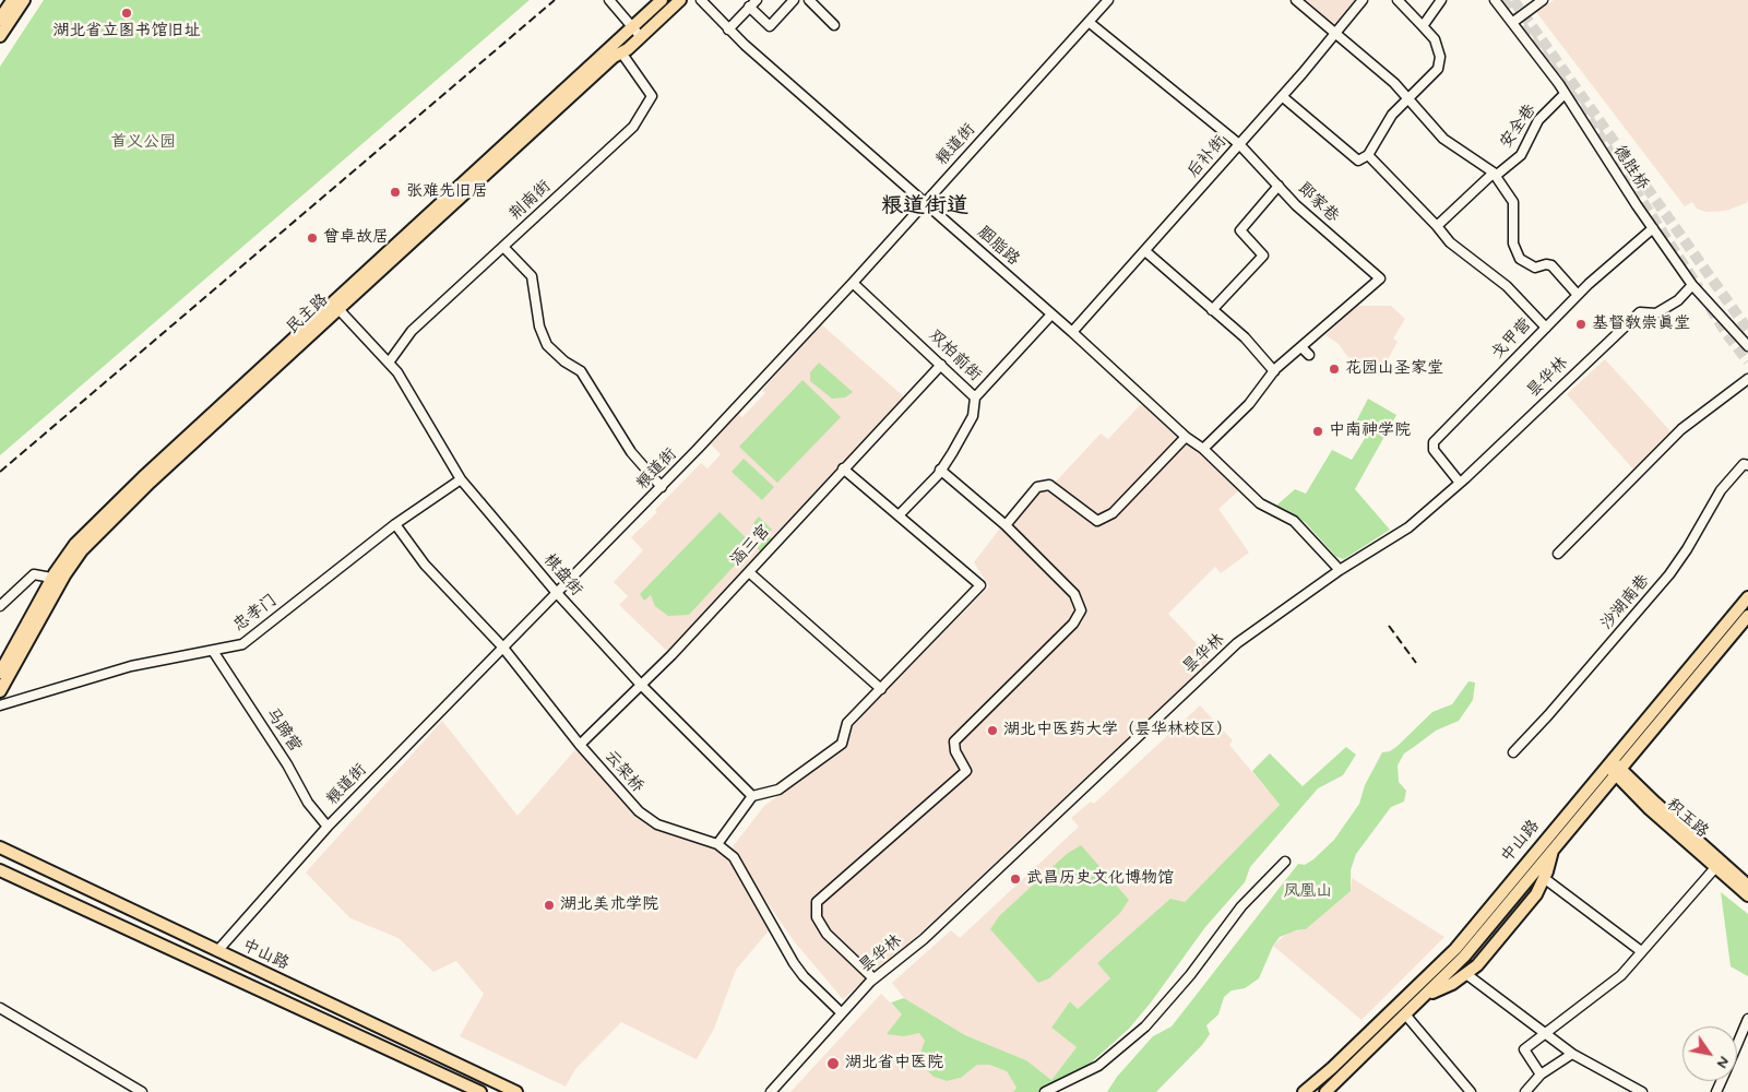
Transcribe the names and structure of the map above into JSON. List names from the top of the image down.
{
  "streets": {
    "main road": ["民主路", "积玉路", "中山路"],
    "street": [
      "安全巷",
      "粮道街",
      "后补街",
      "德胜桥",
      "荆南街",
      "郎家巷",
      "胭脂路",
      "戈甲营",
      "双柏前街",
      "昙华林",
      "涵三宫",
      "棋盘街",
      "沙湖南巷",
      "忠孝门",
      "马蹄营",
      "云架桥"
    ]
  },
  "crossings": [
    ["安全巷", "德胜桥"],
    ["粮道街", "郎家巷"],
    ["粮道街", "胭脂路"],
    ["粮道街", "双柏前街"],
    ["粮道街", "棋盘街"],
    ["粮道街", "马蹄营"],
    ["粮道街", "云架桥"],
    ["粮道街", "中山路"],
    ["后补街", "郎家巷"],
    ["后补街", "胭脂路"],
    ["德胜桥", "戈甲营"],
    ["德胜桥", "昙华林"],
    ["荆南街", "民主路"],
    ["荆南街", "棋盘街"],
    ["胭脂路", "双柏前街"],
    ["胭脂路", "昙华林"],
    ["民主路", "棋盘街"],
    ["戈甲营", "昙华林"],
    ["双柏前街", "涵三宫"],
    ["昙华林", "云架桥"],
    ["涵三宫", "棋盘街"],
    ["涵三宫", "云架桥"],
    ["棋盘街", "忠孝门"],
    ["忠孝门", "马蹄营"],
    ["忠孝门", "云架桥"],
    ["积玉路", "中山路"]
  ],
  "districts": ["粮道街道"],
  "parks": ["首义公园", "凤凰山"],
  "places": [
    "湖北省立图书馆旧址",
    "张难先旧居",
    "曾卓故居",
    "基督教崇真堂",
    "花园山圣家堂",
    "中南神学院",
    "湖北中医药大学（昙华林校区）",
    "武昌历史文化博物馆",
    "湖北美术学院",
    "湖北省中医院"
  ],
  "north": "bottom right"
}
